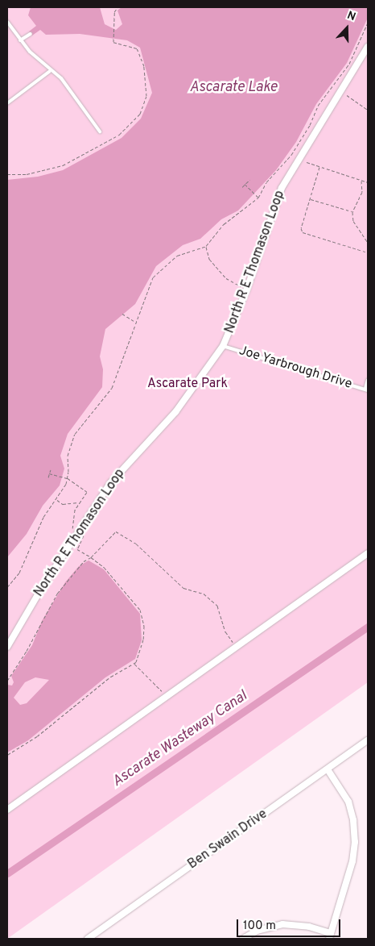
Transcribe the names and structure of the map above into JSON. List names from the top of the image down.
{
  "streets": {
    "street": ["North R E Thomason Loop", "Ben Swain Drive"],
    "lane": ["Joe Yarbrough Drive"]
  },
  "crossings": [
    ["North R E Thomason Loop", "Joe Yarbrough Drive"]
  ],
  "water": ["Ascarate Lake", "Ascarate Wasteway Canal"],
  "parks": ["Ascarate Park"],
  "scale_bar": "100 m",
  "north": "top"
}
